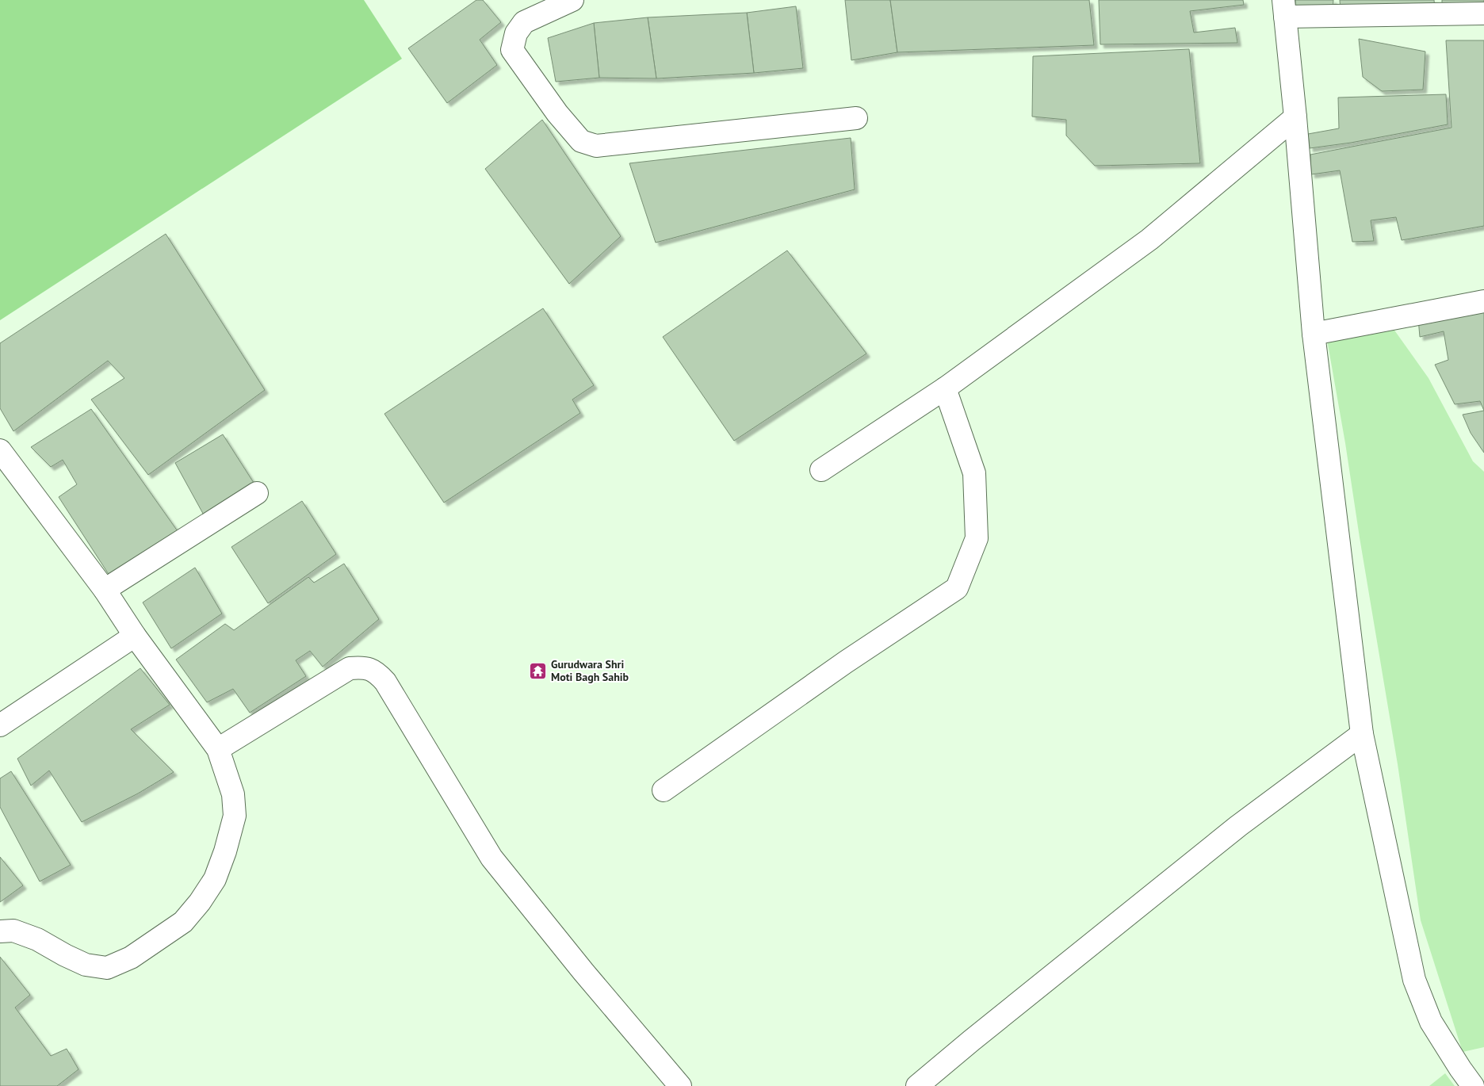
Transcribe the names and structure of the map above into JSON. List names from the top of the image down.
{
  "places": {
    "temple": ["Gurudwara Shri Moti Bagh Sahib"]
  }
}
